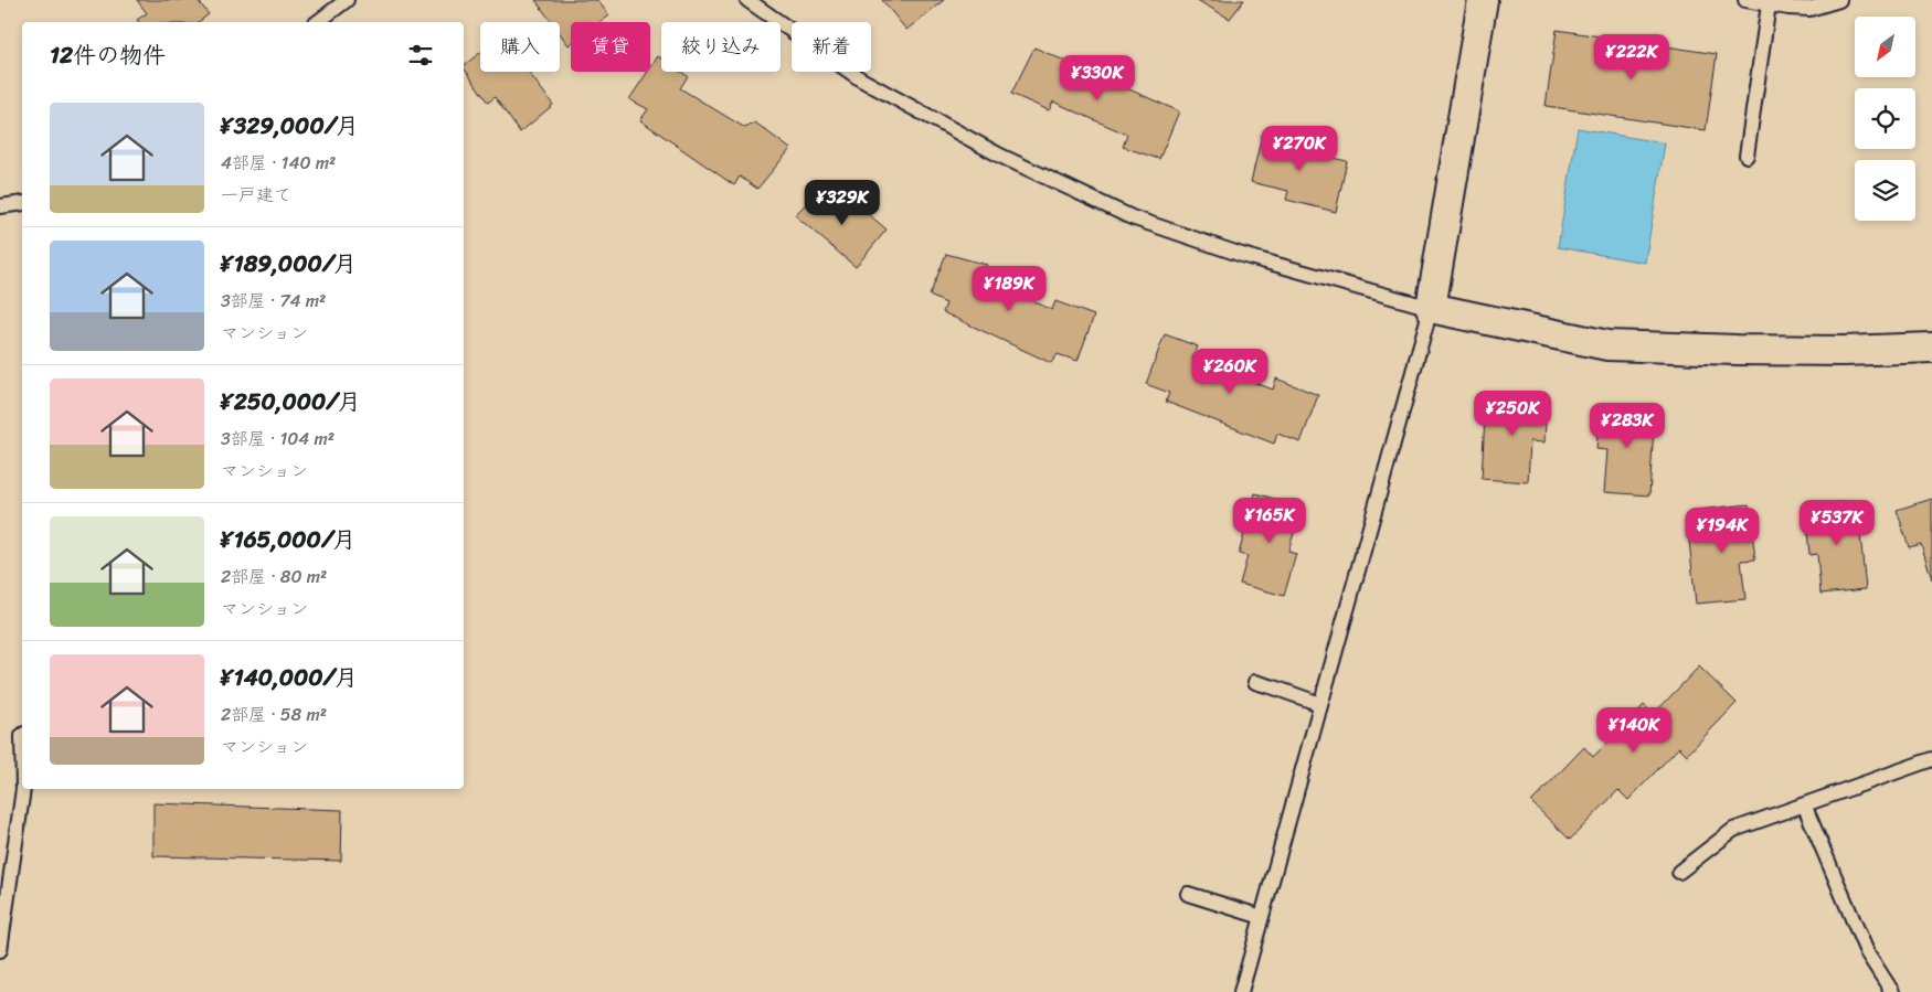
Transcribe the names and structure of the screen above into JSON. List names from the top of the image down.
{
  "north": "bottom left",
  "page": {
    "chip": [
      "購入",
      "賃貸",
      "絞り込み",
      "新着"
    ],
    "heading": "12件の物件",
    "price": [
      "¥222K",
      "¥330K",
      "¥270K",
      "¥329K",
      "¥189K",
      "¥260K",
      "¥250K",
      "¥283K",
      "¥165K",
      "¥537K",
      "¥194K",
      "¥140K"
    ],
    "list": [
      {
        "name": "¥329,000/月",
        "note": "4部屋 · 140 m² · 一戸建て"
      },
      {
        "name": "¥189,000/月",
        "note": "3部屋 · 74 m² · マンション"
      },
      {
        "name": "¥250,000/月",
        "note": "3部屋 · 104 m² · マンション"
      },
      {
        "name": "¥165,000/月",
        "note": "2部屋 · 80 m² · マンション"
      },
      {
        "name": "¥140,000/月",
        "note": "2部屋 · 58 m² · マンション"
      }
    ]
  }
}
